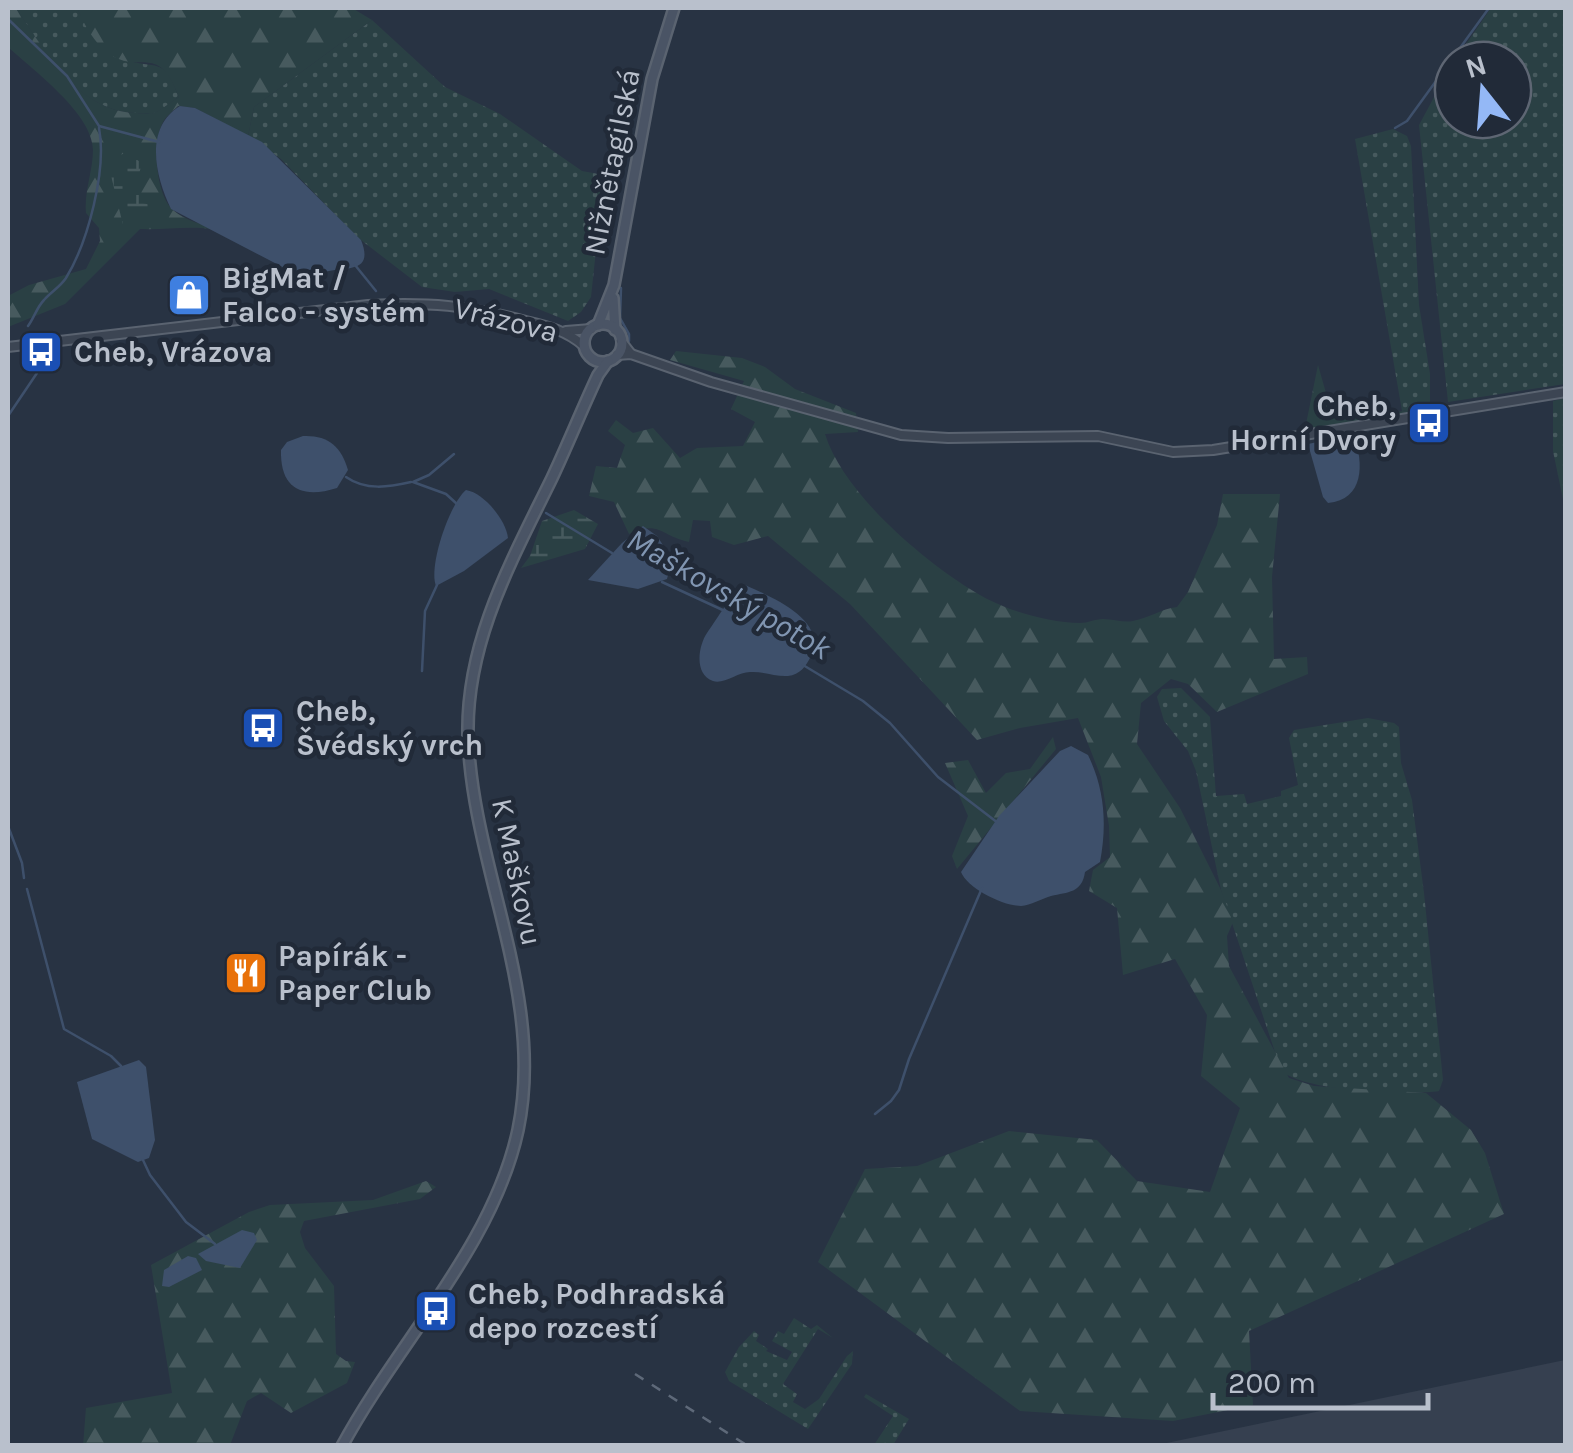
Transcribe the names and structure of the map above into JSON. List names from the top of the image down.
{
  "streets": {
    "main road": ["Nižnětagilská", "K Maškovu"],
    "street": ["Vrázova"]
  },
  "crossings": [
    ["Nižnětagilská", "Vrázova"],
    ["Nižnětagilská", "K Maškovu"],
    ["Vrázova", "K Maškovu"]
  ],
  "water": ["Maškovský potok"],
  "places": {
    "shop": ["BigMat / Falco - systém"],
    "bus stop": [
      "Cheb, Vrázova",
      "Cheb, Horní Dvory",
      "Cheb, Švédský vrch",
      "Cheb, Podhradská depo rozcestí"
    ],
    "restaurant": ["Papírák - Paper Club"]
  },
  "scale_bar": "200 m",
  "north": "top"
}
